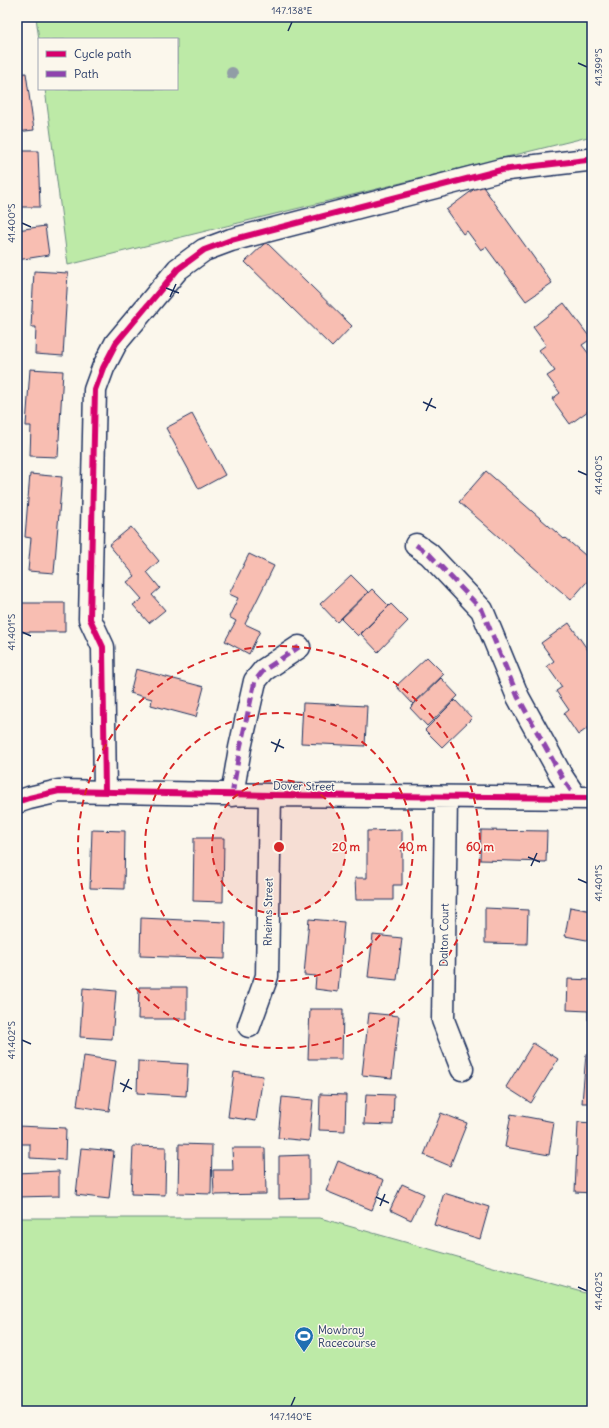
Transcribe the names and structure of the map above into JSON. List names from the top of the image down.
{
  "streets": {
    "street": ["Dover Street", "Rheims Street", "Dalton Court"]
  },
  "crossings": [
    ["Dover Street", "Rheims Street"],
    ["Dover Street", "Dalton Court"]
  ],
  "places": {
    "sports": ["Mowbray Racecourse"]
  },
  "legend": ["Cycle path", "Path"],
  "coordinates": [
    "147.138°E",
    "41.399°S",
    "41.400°S",
    "41.401°S",
    "41.402°S",
    "147.140°E"
  ],
  "rings": ["20 m", "40 m", "60 m"]
}
